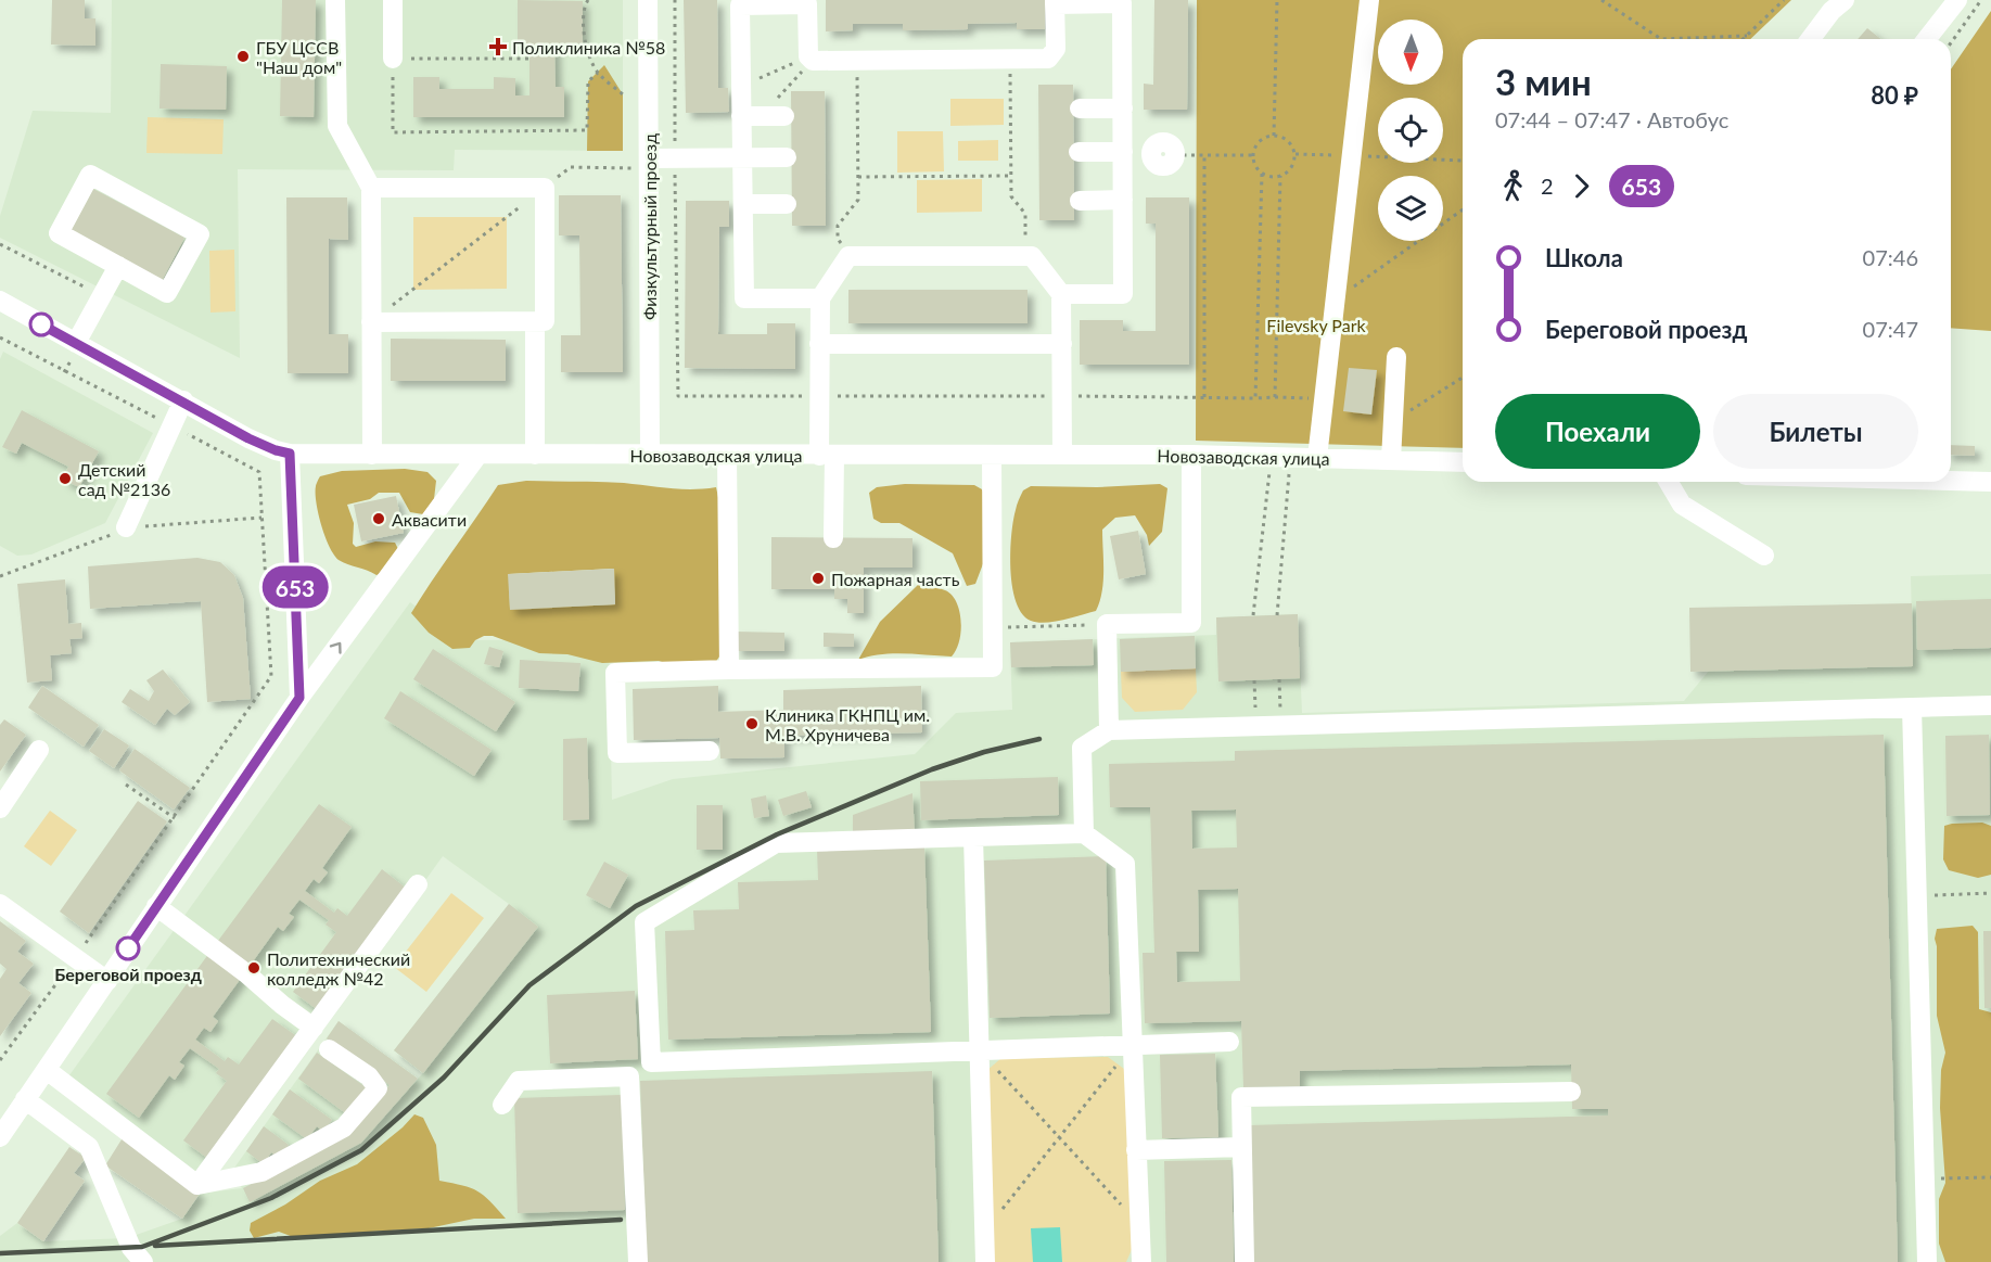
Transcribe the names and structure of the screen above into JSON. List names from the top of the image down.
{
  "streets": {
    "street": ["Физкультурный проезд", "Новозаводская улица"]
  },
  "crossings": [
    ["Физкультурный проезд", "Новозаводская улица"]
  ],
  "parks": ["Filevsky Park"],
  "places": {
    "health": ["Поликлиника №58"],
    "other": [
      "ГБУ ЦССВ \"Наш дом\"",
      "Детский сад №2136",
      "Аквасити",
      "Пожарная часть",
      "Клиника ГКНПЦ им. М.В. Хруничева",
      "Береговой проезд",
      "Политехнический колледж №42"
    ]
  },
  "lines": ["bus line 653"],
  "north": "bottom",
  "page": {
    "on_map": "653",
    "heading": ["3 мин", "07:44 – 07:47 · Автобус", "80 ₽"],
    "legs": ["2", "653"],
    "list": [
      {
        "name": "Школа",
        "value": "07:46"
      },
      {
        "name": "Береговой проезд",
        "value": "07:47"
      }
    ],
    "buttons": ["Поехали", "Билеты"]
  }
}
